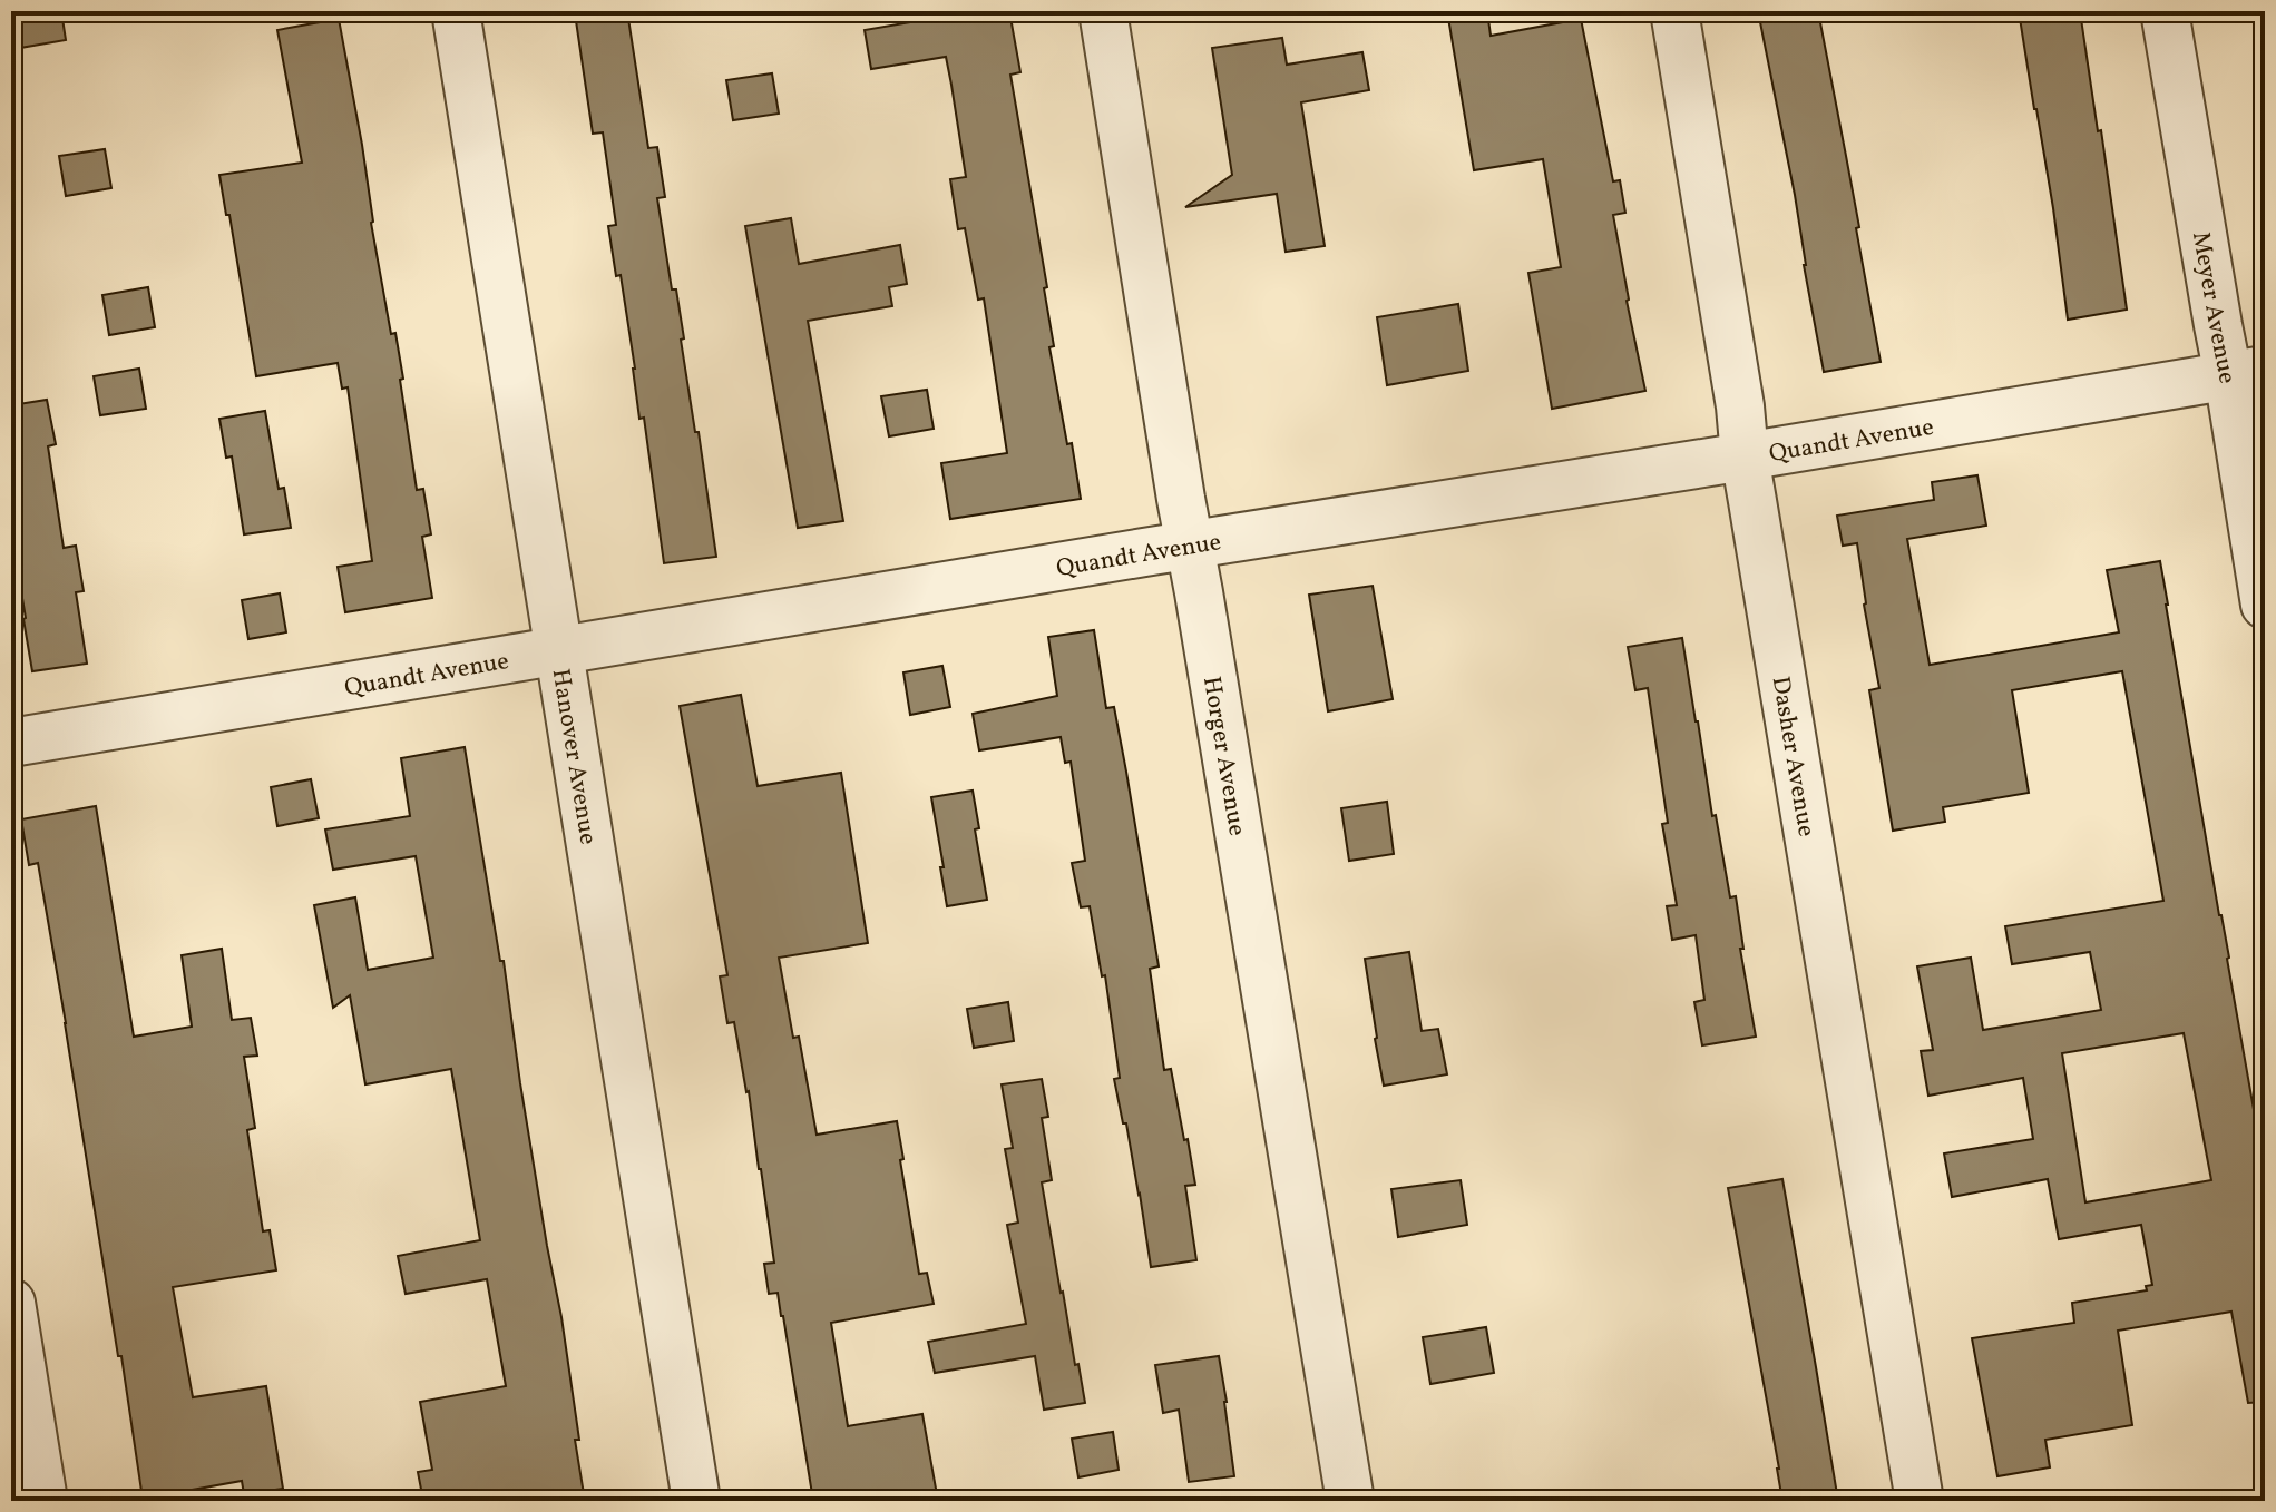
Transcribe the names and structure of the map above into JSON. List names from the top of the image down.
{
  "streets": {
    "street": [
      "Meyer Avenue",
      "Quandt Avenue",
      "Hanover Avenue",
      "Horger Avenue",
      "Dasher Avenue"
    ]
  },
  "crossings": [
    ["Meyer Avenue", "Quandt Avenue"],
    ["Quandt Avenue", "Hanover Avenue"],
    ["Quandt Avenue", "Horger Avenue"],
    ["Quandt Avenue", "Dasher Avenue"]
  ]
}
